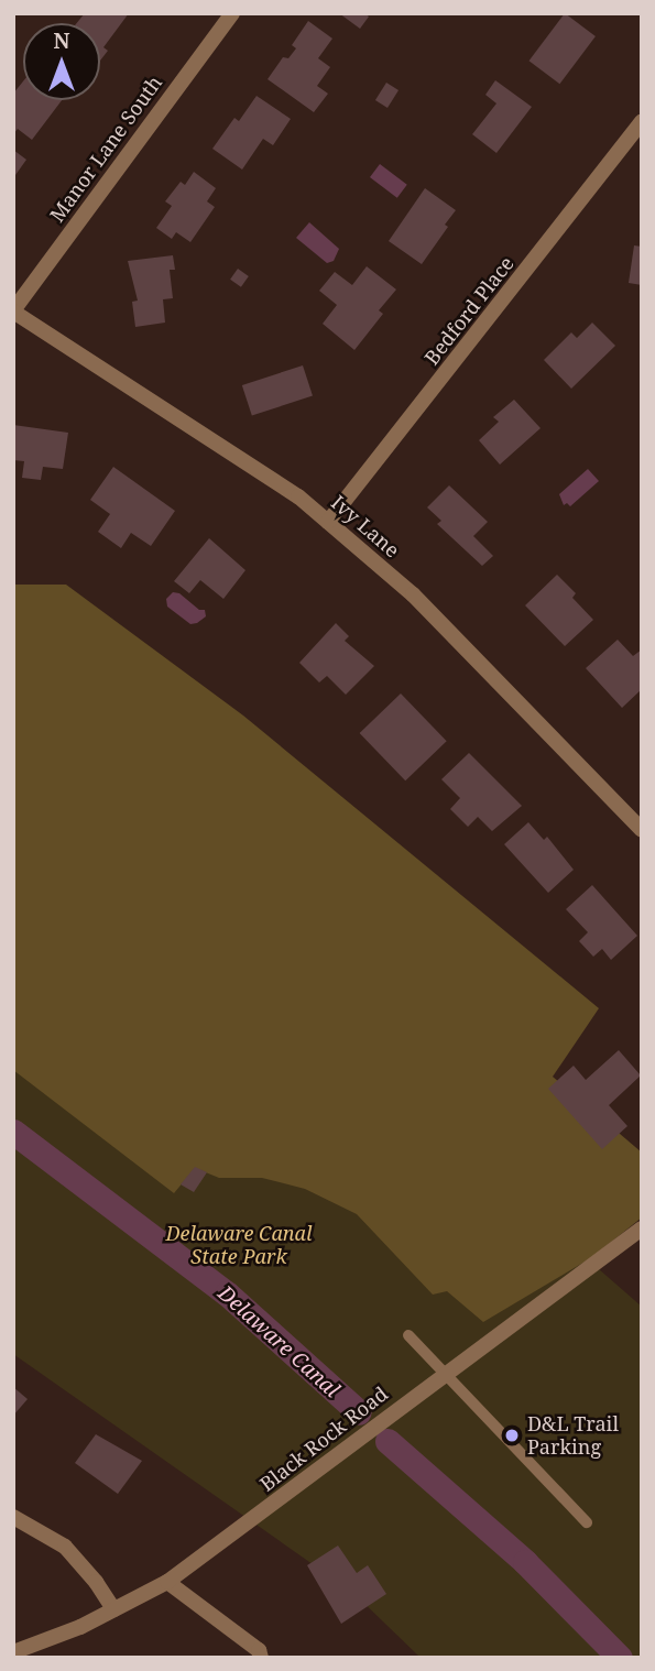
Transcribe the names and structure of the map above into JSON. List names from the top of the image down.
{
  "streets": {
    "street": [
      "Manor Lane South",
      "Bedford Place",
      "Ivy Lane",
      "Black Rock Road"
    ]
  },
  "crossings": [
    ["Manor Lane South", "Ivy Lane"],
    ["Bedford Place", "Ivy Lane"]
  ],
  "water": ["Delaware Canal"],
  "parks": ["Delaware Canal State Park"],
  "places": ["D&L Trail Parking"],
  "north": "top"
}
